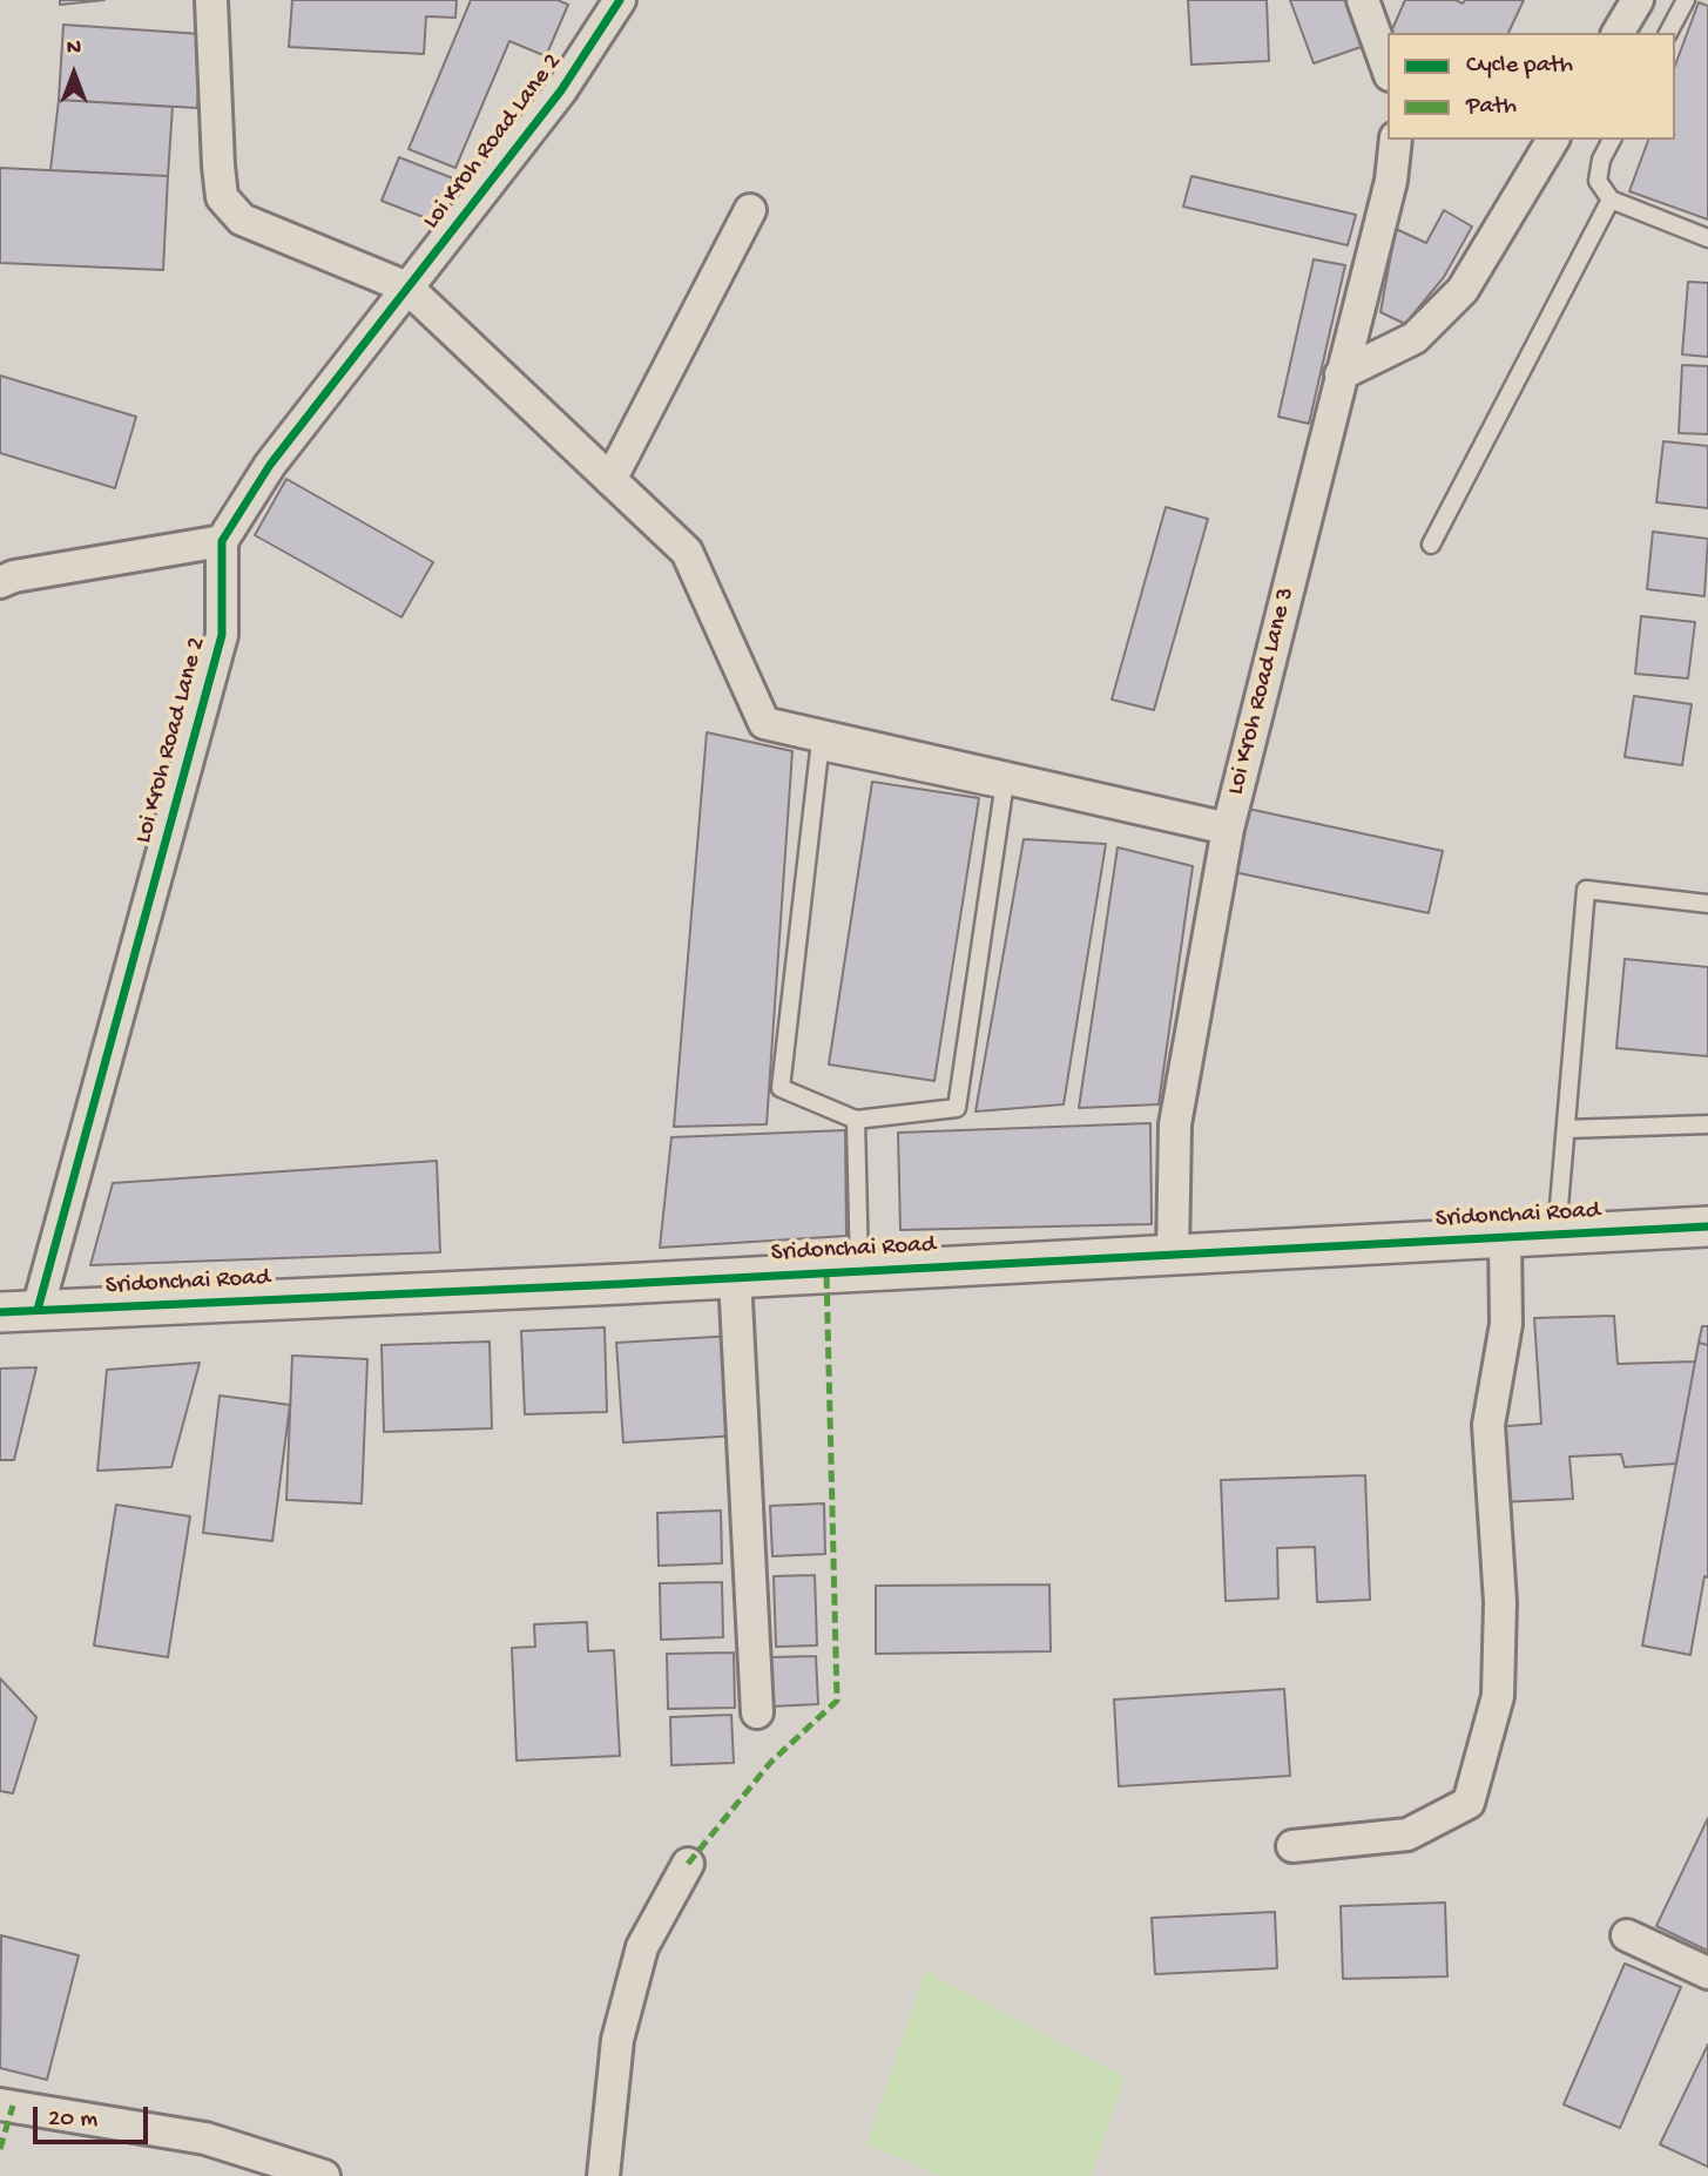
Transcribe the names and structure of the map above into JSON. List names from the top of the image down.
{
  "streets": {
    "street": ["Loi Kroh Road Lane 2", "Loi Kroh Road Lane 3", "Sridonchai Road"]
  },
  "crossings": [
    ["Loi Kroh Road Lane 2", "Sridonchai Road"],
    ["Loi Kroh Road Lane 3", "Sridonchai Road"]
  ],
  "legend": ["Cycle path", "Path"],
  "scale_bar": "20 m",
  "north": "top"
}
